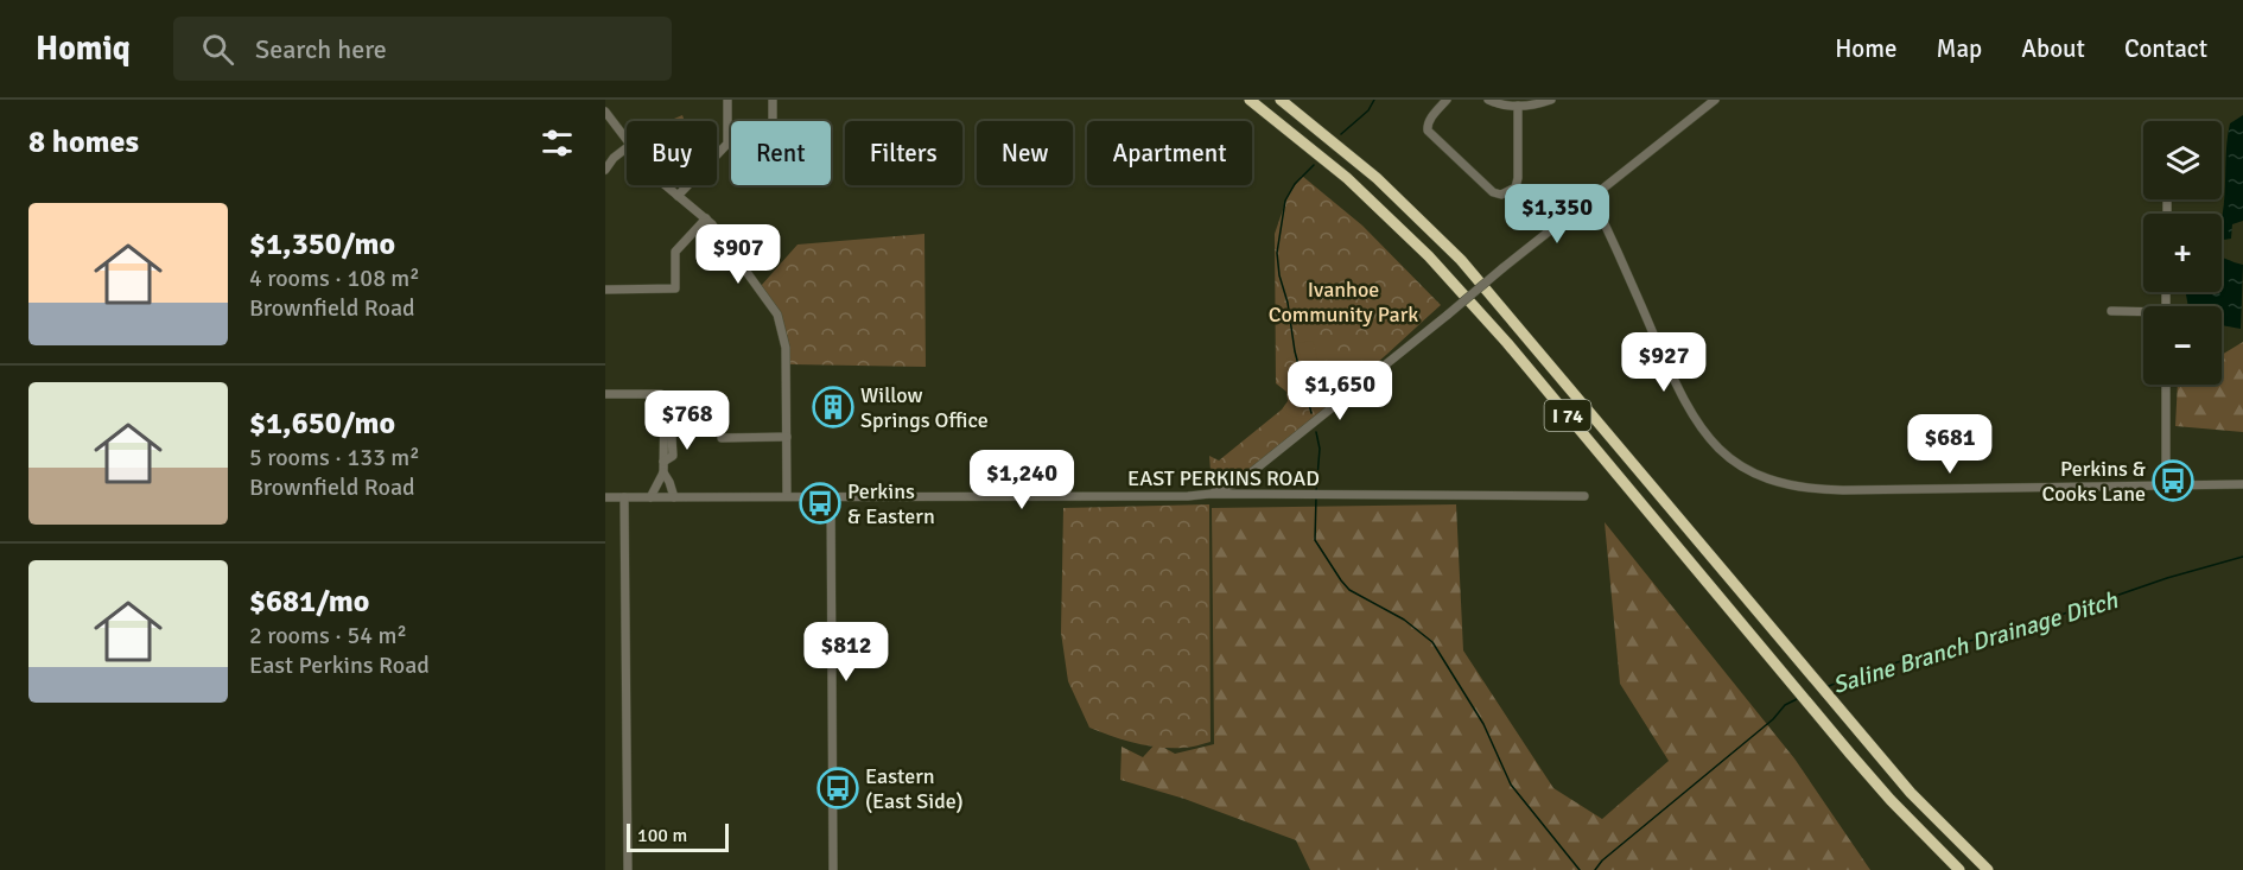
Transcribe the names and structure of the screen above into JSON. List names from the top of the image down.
{
  "streets": {
    "highway": ["I 74"],
    "street": ["EAST PERKINS ROAD"]
  },
  "water": ["Saline Branch Drainage Ditch"],
  "parks": ["Ivanhoe Community Park"],
  "places": {
    "building": ["Willow Springs Office"],
    "bus stop": ["Perkins & Cooks Lane", "Perkins & Eastern", "Eastern (East Side)"]
  },
  "scale_bar": "100 m",
  "page": {
    "header": "Homiq",
    "search": "Search here",
    "nav": [
      "Home",
      "Map",
      "About",
      "Contact"
    ],
    "heading": "8 homes",
    "map_buttons": ["+", "−"],
    "chip": [
      "Buy",
      "Rent",
      "Filters",
      "New",
      "Apartment"
    ],
    "price": [
      "$1,350",
      "$907",
      "$927",
      "$1,650",
      "$768",
      "$681",
      "$1,240",
      "$812"
    ],
    "list": [
      {
        "name": "$1,350/mo",
        "note": "4 rooms · 108 m² · Brownfield Road"
      },
      {
        "name": "$1,650/mo",
        "note": "5 rooms · 133 m² · Brownfield Road"
      },
      {
        "name": "$681/mo",
        "note": "2 rooms · 54 m² · East Perkins Road"
      }
    ],
    "scale": "100 m"
  }
}
